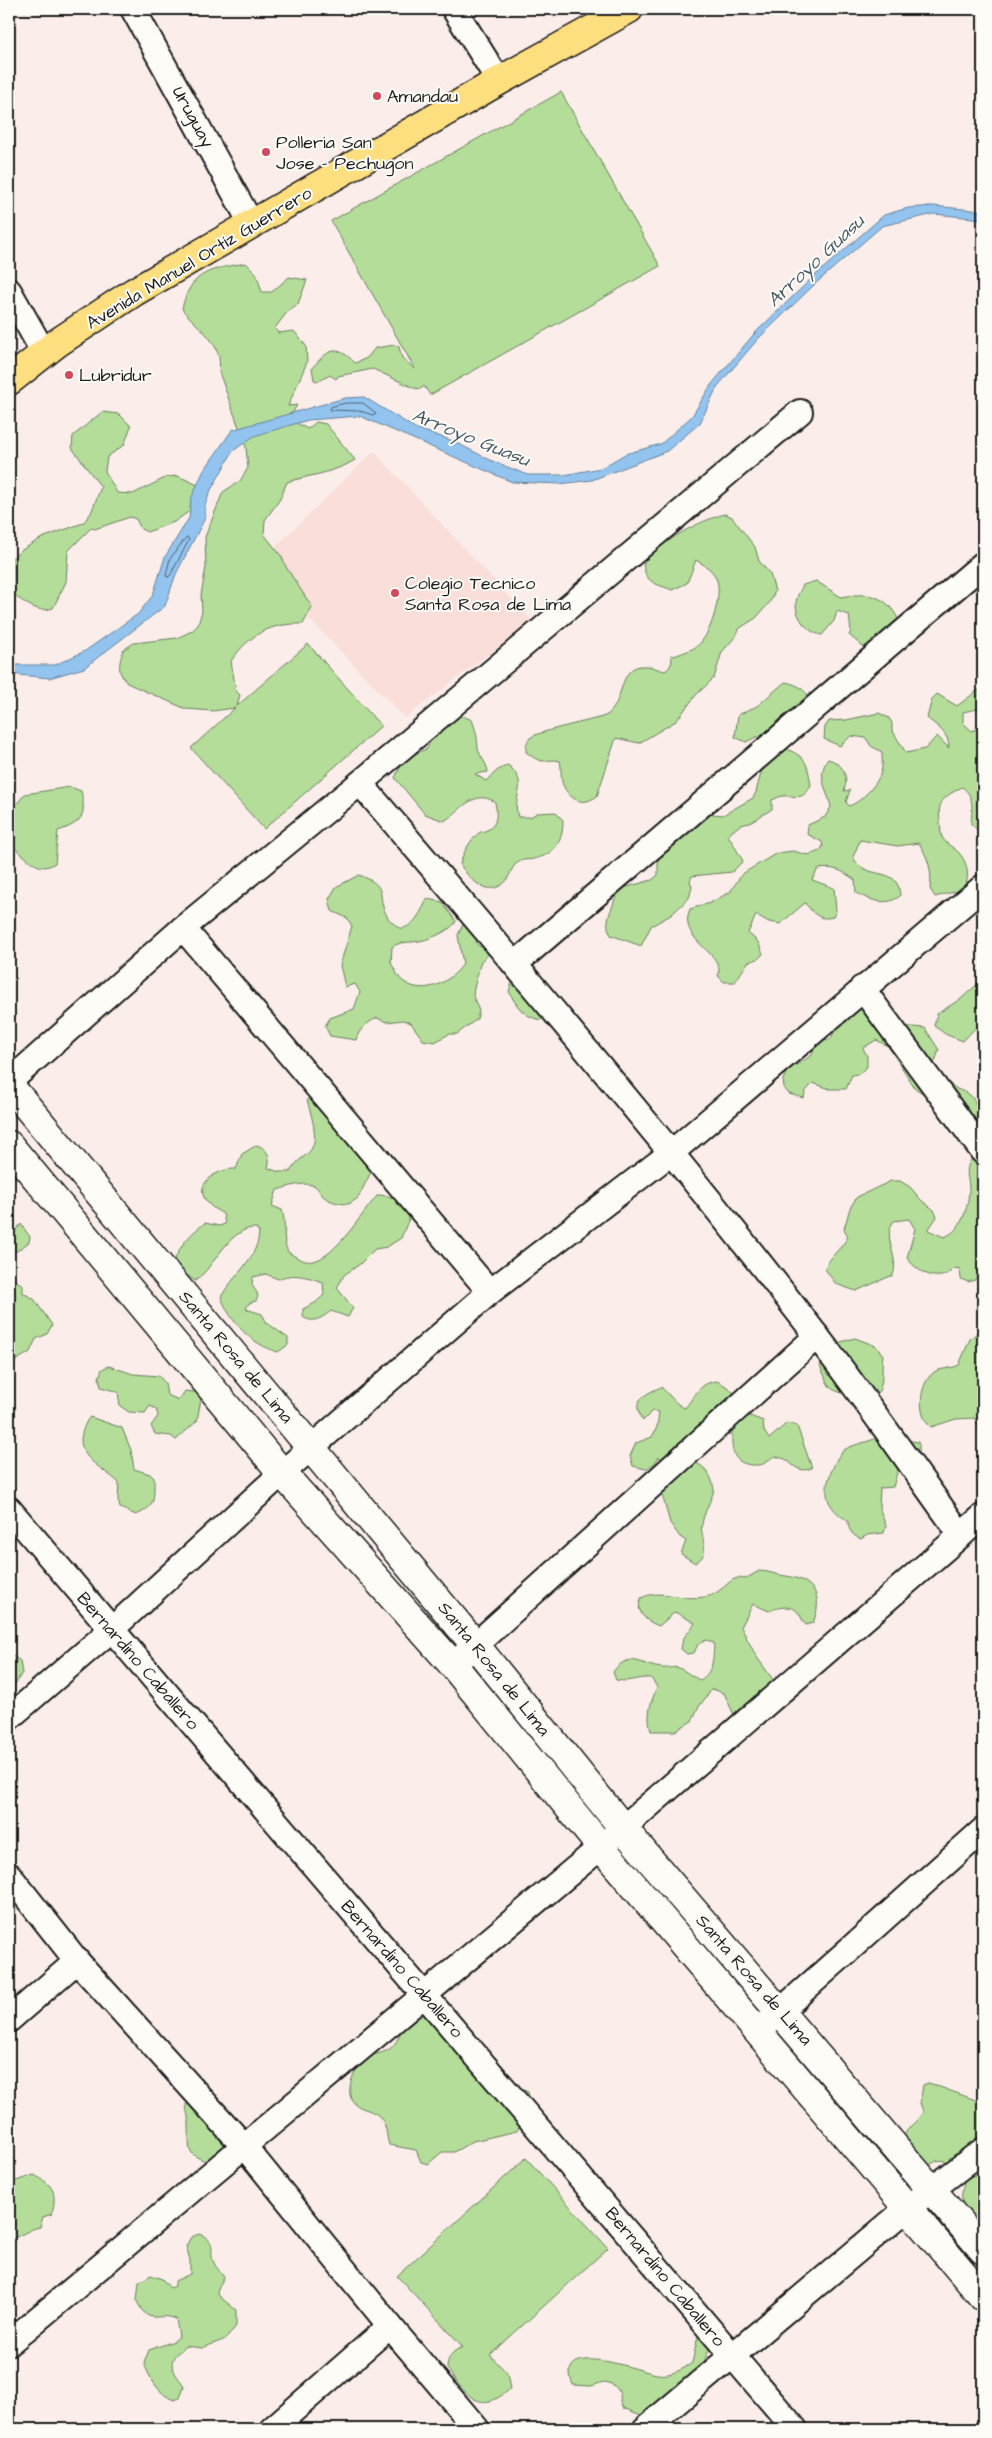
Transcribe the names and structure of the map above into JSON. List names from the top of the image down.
{
  "streets": {
    "main road": ["Avenida Manuel Ortíz Guerrero"],
    "street": ["Uruguay", "Santa Rosa de Lima", "Bernardino Caballero"]
  },
  "crossings": [
    ["Uruguay", "Avenida Manuel Ortíz Guerrero"]
  ],
  "water": ["Arroyo Guasu"],
  "places": [
    "Amandau",
    "Polleria San Jose - Pechugon",
    "Lubridur",
    "Colegio Tecnico Santa Rosa de Lima"
  ]
}
